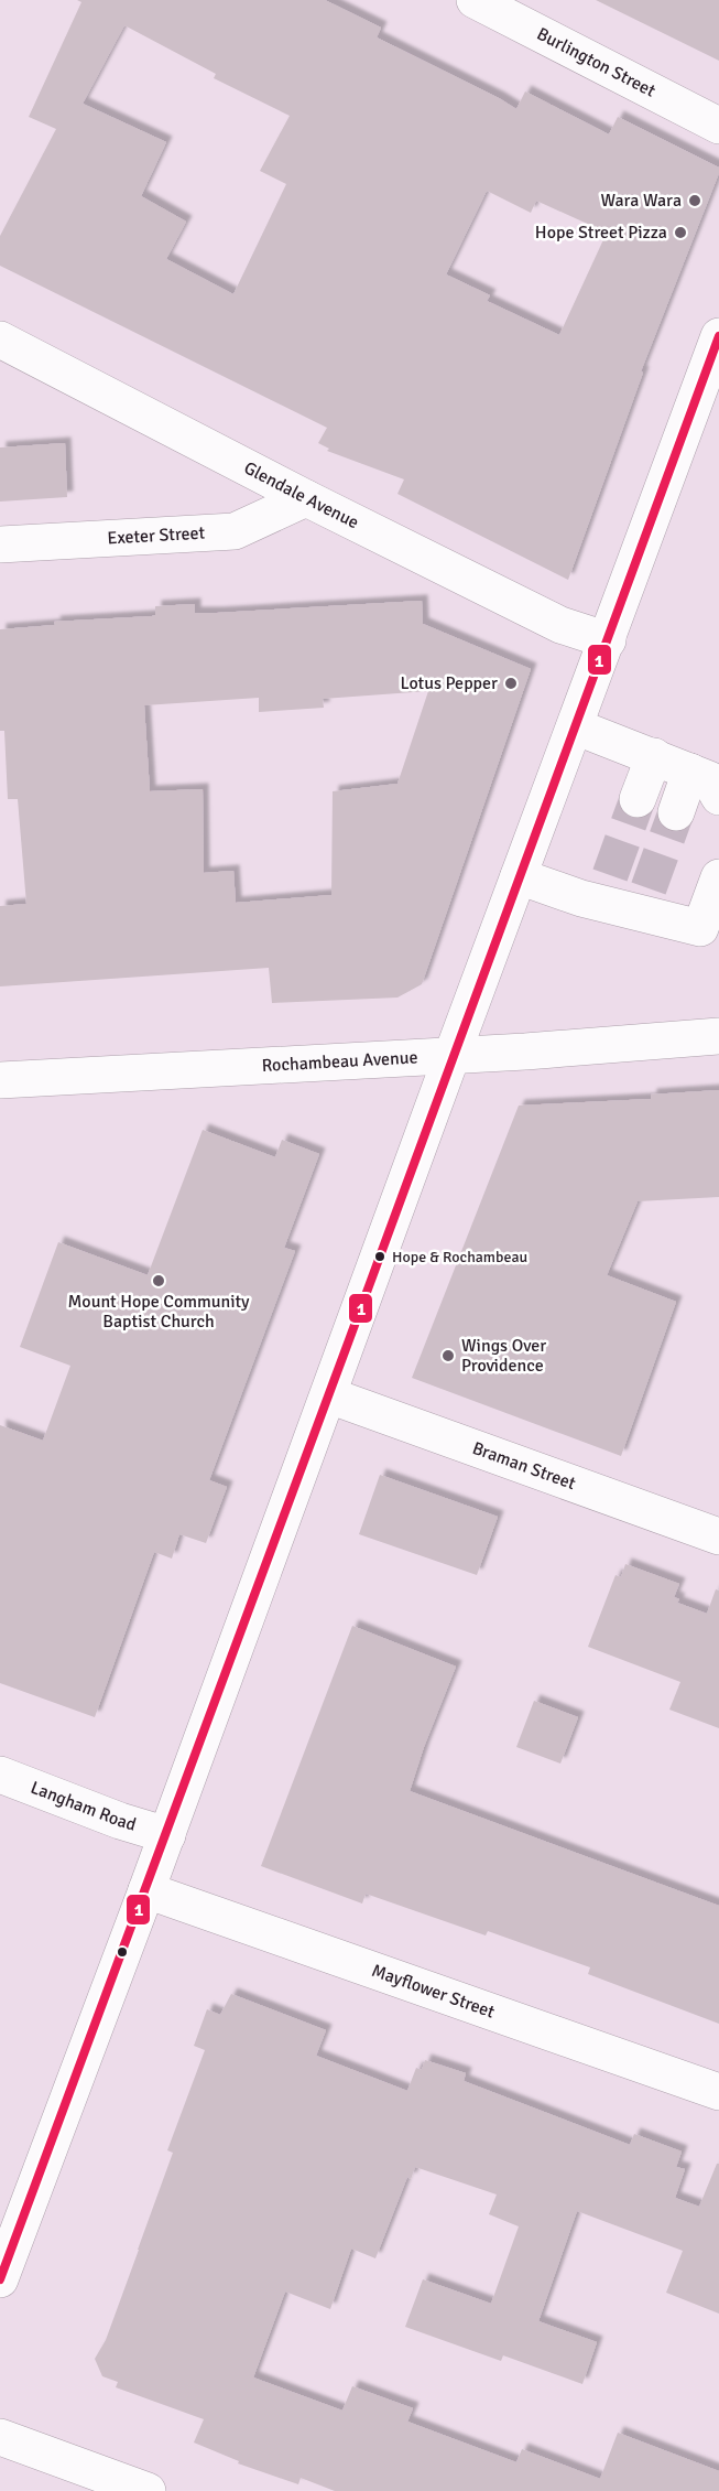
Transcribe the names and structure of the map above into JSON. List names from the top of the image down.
{
  "streets": {
    "street": [
      "Burlington Street",
      "Glendale Avenue",
      "Exeter Street",
      "Rochambeau Avenue",
      "Braman Street",
      "Langham Road",
      "Mayflower Street"
    ]
  },
  "crossings": [
    ["Glendale Avenue", "Exeter Street"]
  ],
  "places": [
    "Wara Wara",
    "Hope Street Pizza",
    "Lotus Pepper",
    "Hope & Rochambeau",
    "Mount Hope Community Baptist Church",
    "Wings Over Providence"
  ],
  "lines": ["transit line 1"]
}
